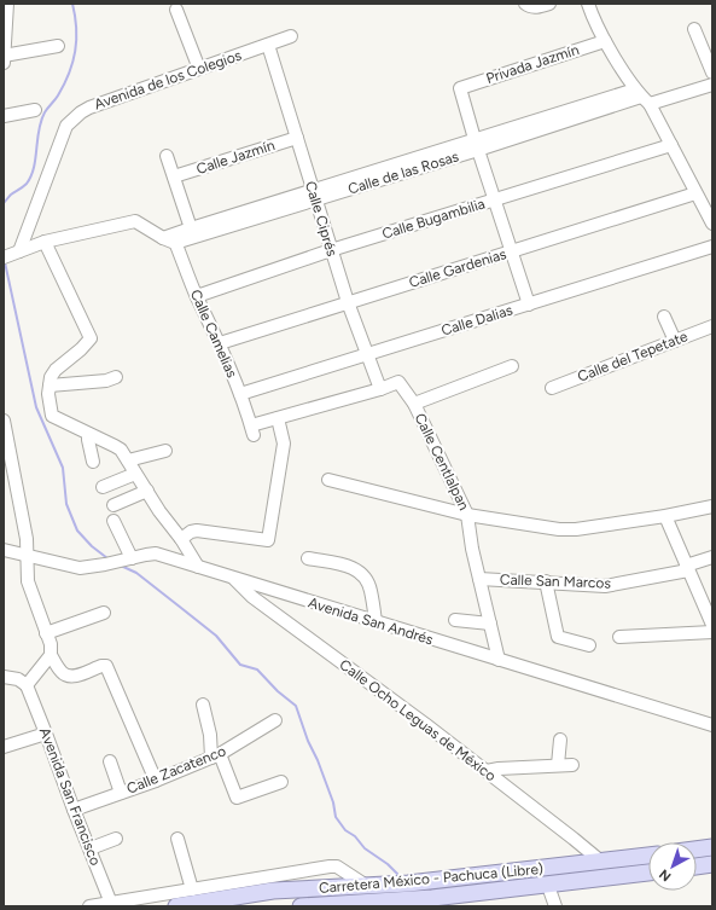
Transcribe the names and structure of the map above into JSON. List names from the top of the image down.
{
  "streets": {
    "main road": ["Carretera México - Pachuca (Libre)"],
    "street": [
      "Privada Jazmín",
      "Avenida de los Colegios",
      "Calle Jazmín",
      "Calle de las Rosas",
      "Calle Ciprés",
      "Calle Bugambilia",
      "Calle Gardenias",
      "Calle Dalias",
      "Calle Camelias",
      "Calle del Tepetate",
      "Calle Centlalpan",
      "Calle San Marcos",
      "Avenida San Andrés",
      "Calle Ocho Leguas de México",
      "Calle Zacatenco",
      "Avenida San Francisco"
    ]
  },
  "crossings": [
    ["Privada Jazmín", "Calle de las Rosas"],
    ["Avenida de los Colegios", "Calle Ciprés"],
    ["Calle Jazmín", "Calle Ciprés"],
    ["Calle de las Rosas", "Calle Ciprés"],
    ["Calle de las Rosas", "Calle Camelias"],
    ["Calle Ciprés", "Calle Bugambilia"],
    ["Calle Ciprés", "Calle Gardenias"],
    ["Calle Ciprés", "Calle Dalias"],
    ["Calle Ciprés", "Calle Centlalpan"],
    ["Calle Bugambilia", "Calle Camelias"],
    ["Calle Gardenias", "Calle Camelias"],
    ["Calle Dalias", "Calle Camelias"],
    ["Calle Centlalpan", "Calle San Marcos"],
    ["Calle Centlalpan", "Avenida San Andrés"],
    ["Avenida San Andrés", "Calle Ocho Leguas de México"],
    ["Calle Ocho Leguas de México", "Carretera México - Pachuca (Libre)"],
    ["Calle Zacatenco", "Avenida San Francisco"]
  ],
  "north": "bottom left"
}
